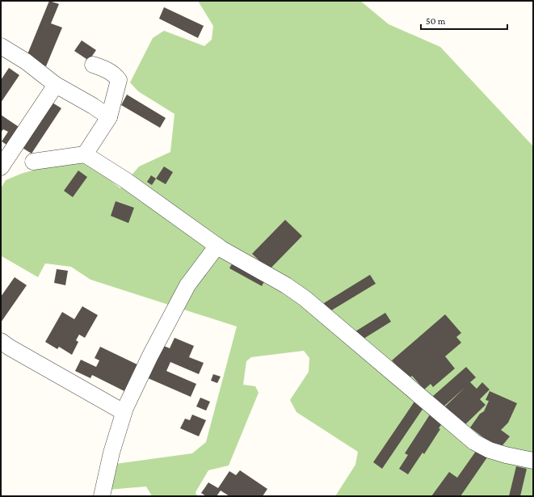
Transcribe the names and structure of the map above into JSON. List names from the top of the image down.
{
  "scale_bar": "50 m"
}
